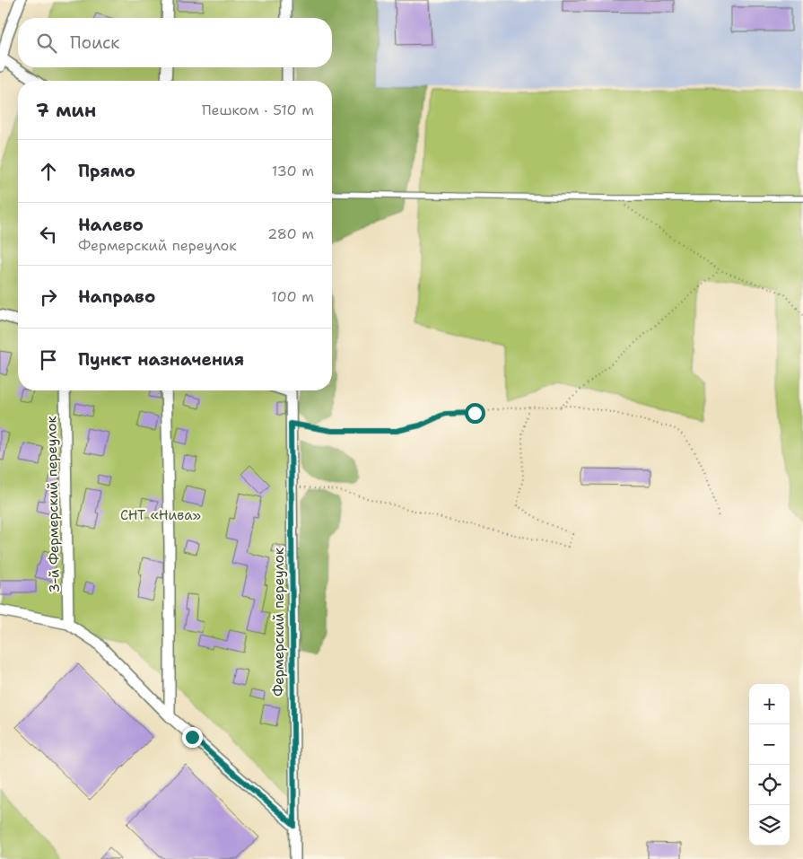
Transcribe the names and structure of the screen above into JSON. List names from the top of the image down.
{
  "streets": {
    "street": ["3-й Фермерский переулок", "Фермерский переулок"]
  },
  "parks": ["СНТ «Нива»"],
  "page": {
    "search": "Поиск",
    "heading": ["7 мин", "Пешком · 510 m"],
    "list": [
      ["Прямо", "130 m"],
      ["Налево", "Фермерский переулок", "280 m"],
      ["Направо", "100 m"],
      "Пункт назначения"
    ],
    "map_buttons": ["+", "−"]
  }
}
